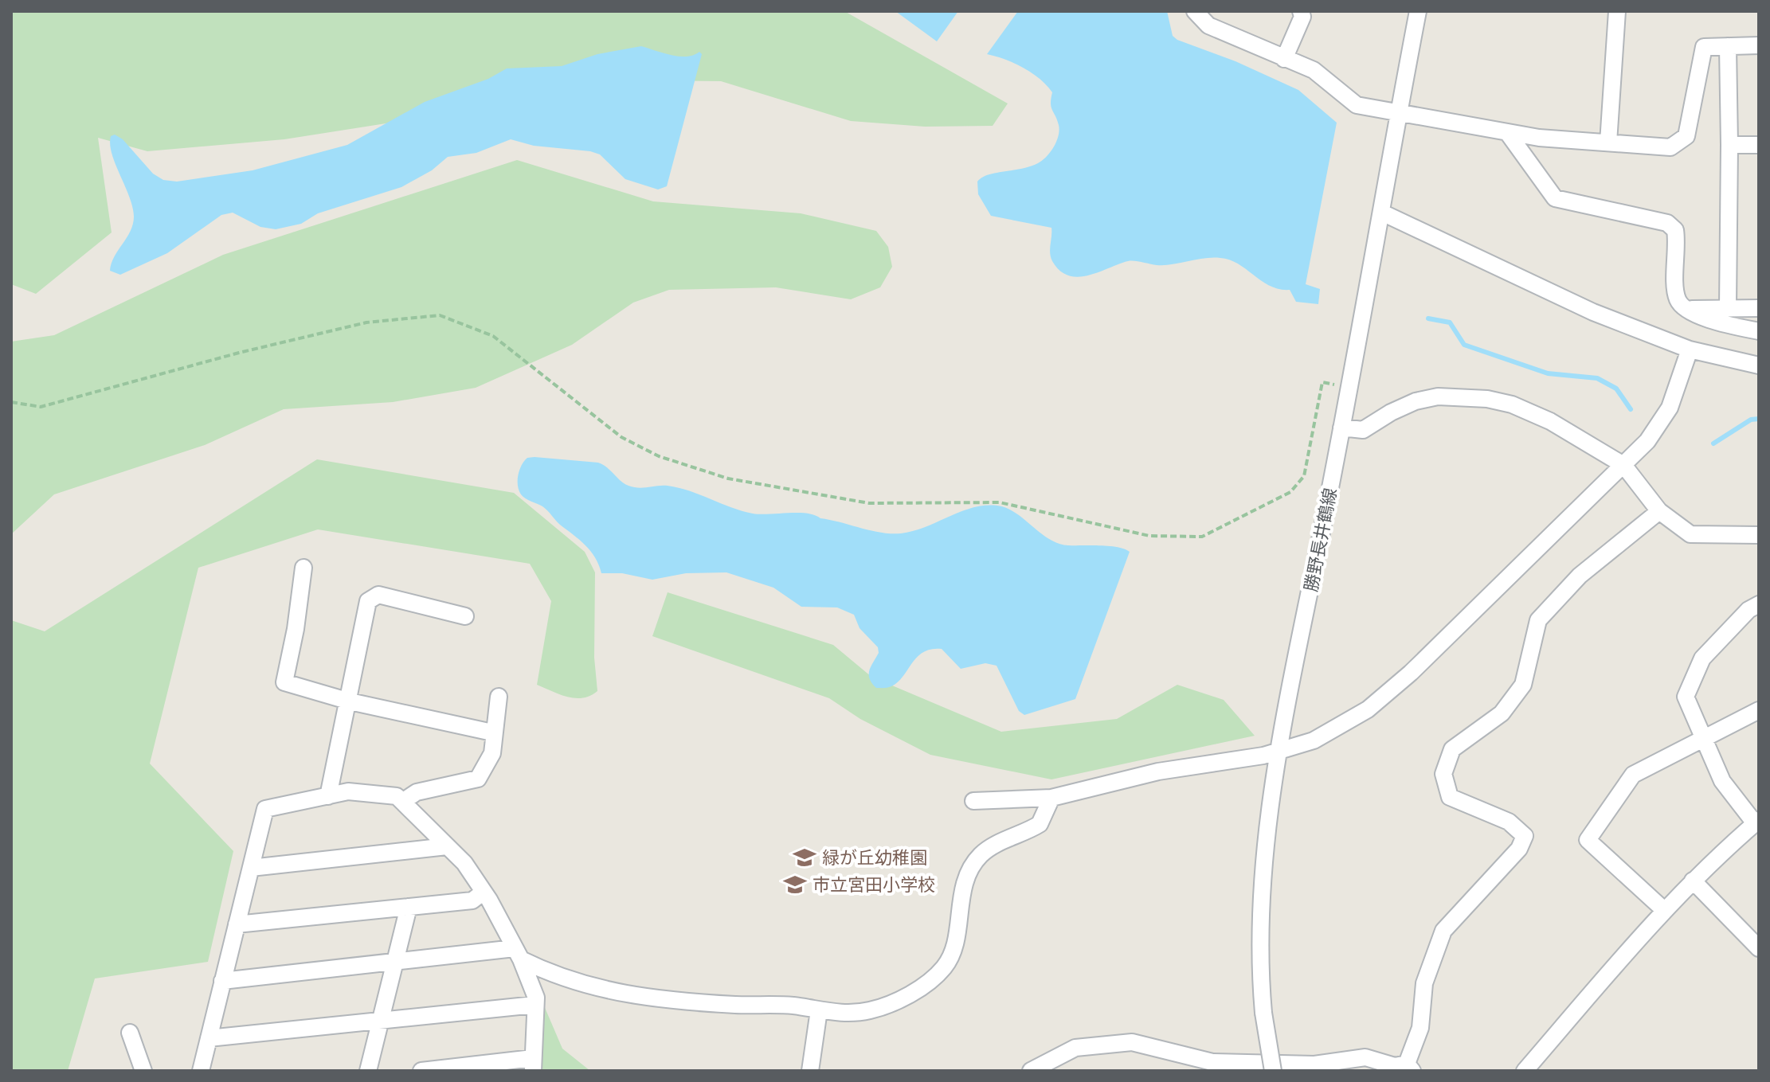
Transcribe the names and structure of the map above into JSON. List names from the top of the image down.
{
  "streets": {
    "street": ["勝野長井鶴線"]
  },
  "places": {
    "school or university": ["緑が丘幼稚園", "市立宮田小学校"]
  }
}
